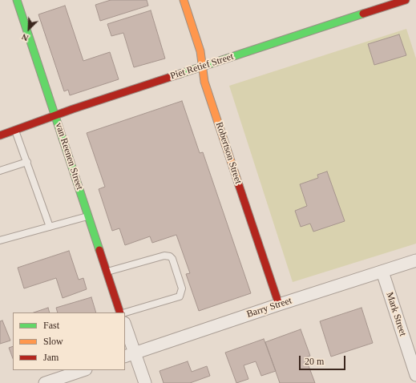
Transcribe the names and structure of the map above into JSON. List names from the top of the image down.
{
  "streets": {
    "street": [
      "Piet Retief Street",
      "Robertson Street",
      "van Reenen Street",
      "Barry Street",
      "Mark Street"
    ]
  },
  "crossings": [
    ["Piet Retief Street", "Robertson Street"],
    ["Piet Retief Street", "van Reenen Street"],
    ["Robertson Street", "Barry Street"],
    ["Barry Street", "Mark Street"]
  ],
  "legend": ["Fast", "Slow", "Jam"],
  "scale_bar": "20 m",
  "north": "bottom left"
}
